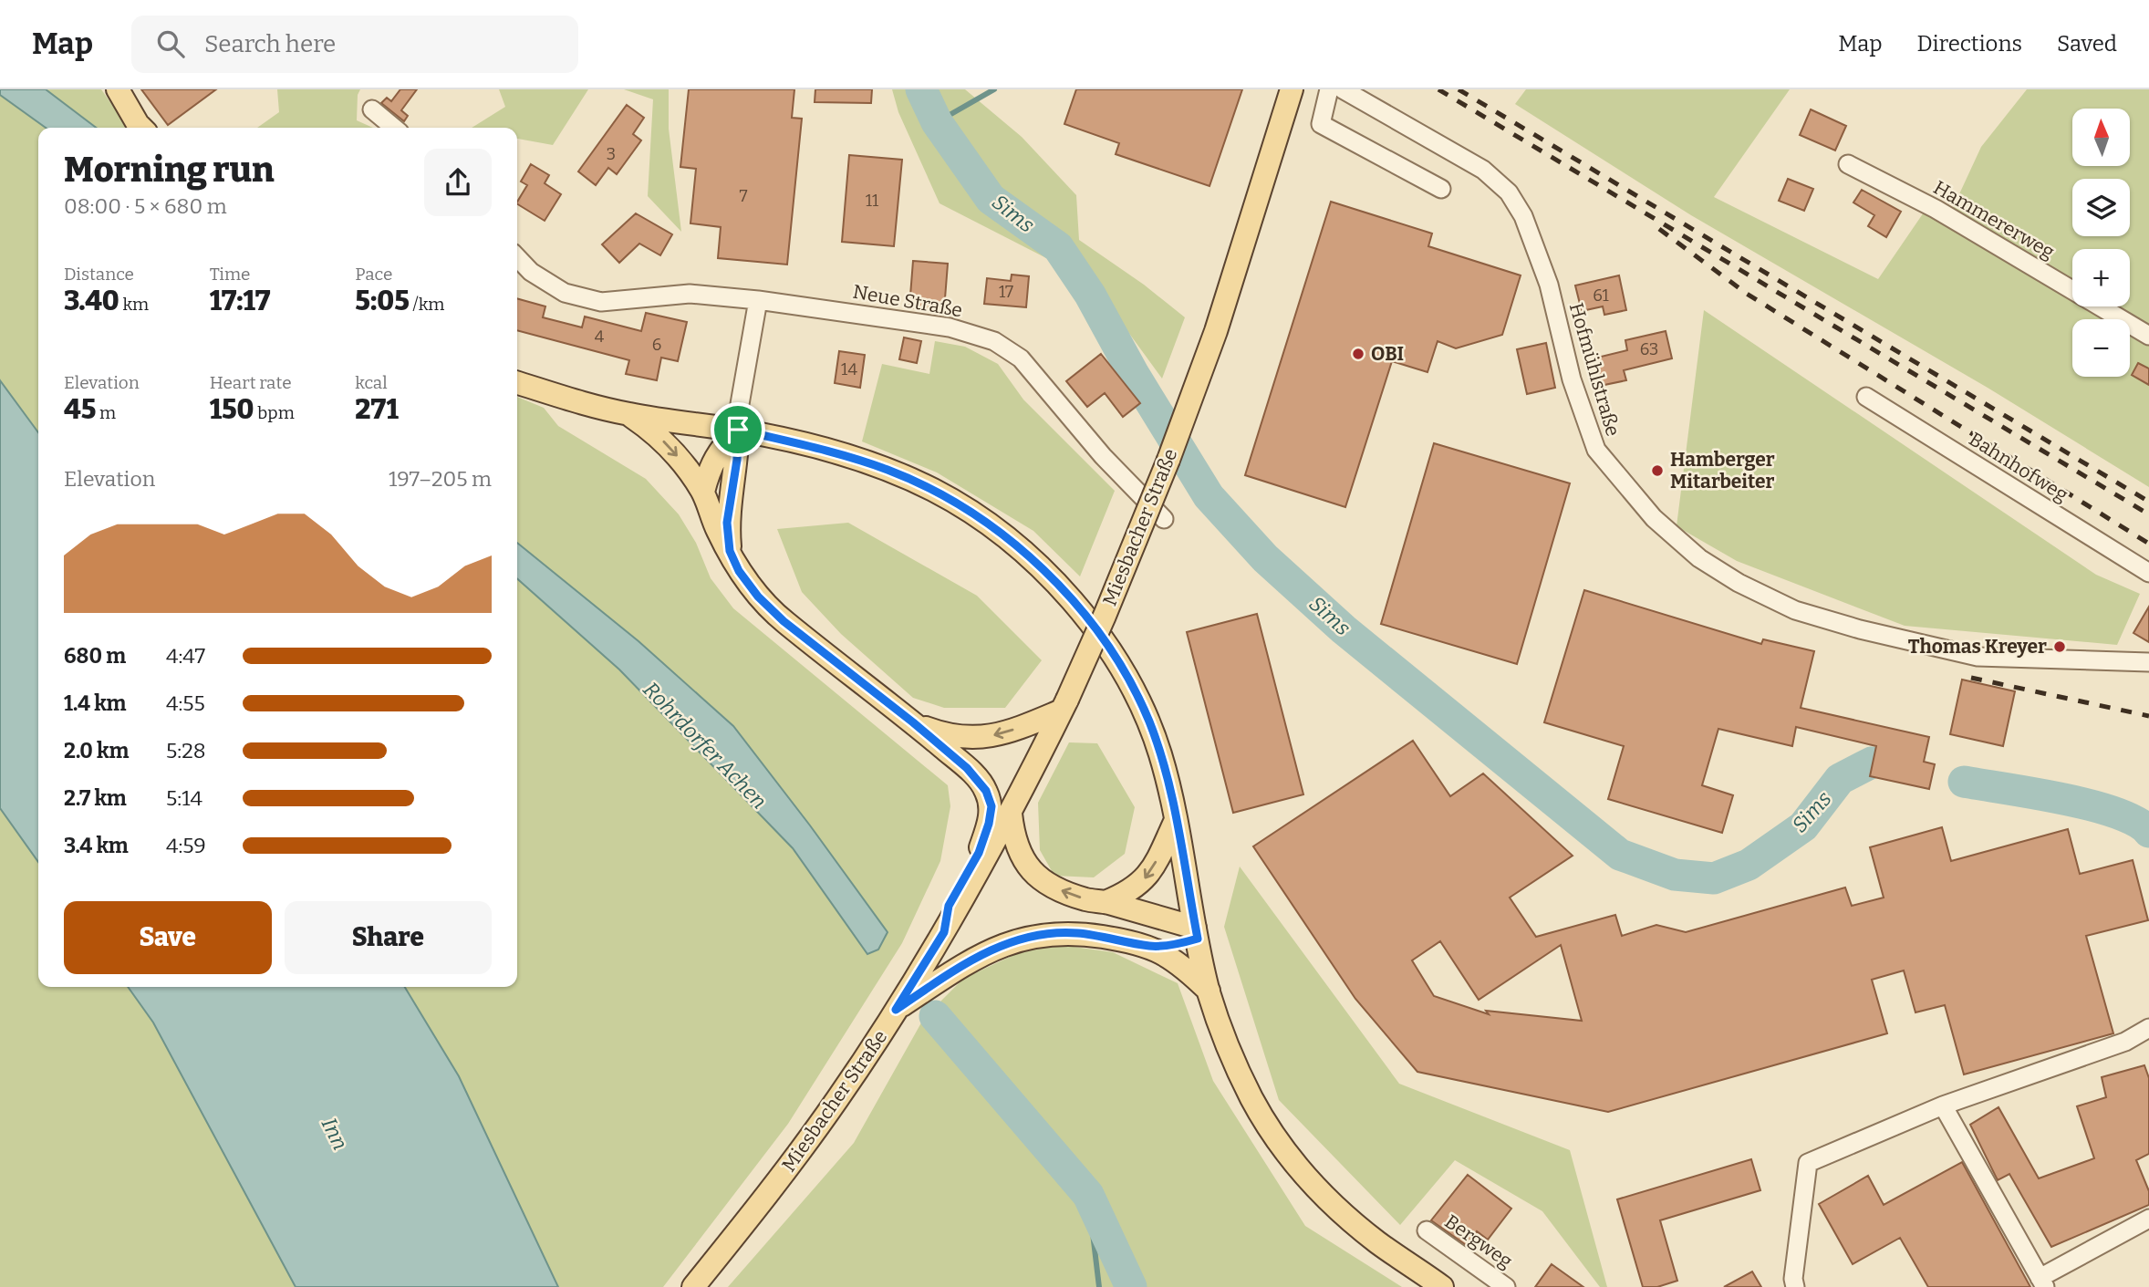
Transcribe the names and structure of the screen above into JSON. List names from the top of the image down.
{
  "streets": {
    "main road": ["Miesbacher Straße"],
    "street": [
      "Hammererweg",
      "Neue Straße",
      "Hofmühlstraße",
      "Bahnhofweg",
      "Bergweg"
    ]
  },
  "water": ["Sims", "Rohrdorfer Achen", "Inn"],
  "places": ["OBI", "Hamberger Mitarbeiter", "Thomas Kreyer"],
  "house_numbers": [
    "3",
    "7",
    "11",
    "17",
    "61",
    "4",
    "6",
    "63",
    "14"
  ],
  "north": "top",
  "page": {
    "header": "Map",
    "search": "Search here",
    "nav": ["Map", "Directions", "Saved"],
    "map_buttons": ["+", "−"],
    "heading": ["Morning run", "08:00 · 5 × 680 m"],
    "stats": [
      ["Distance", "3.40 km"],
      ["Time", "17:17"],
      ["Pace", "5:05 /km"],
      ["Elevation", "45 m"],
      ["Heart rate", "150 bpm"],
      ["kcal", "271"]
    ],
    "chart": ["Elevation", "197–205 m"],
    "list": [
      {
        "name": "680 m",
        "note": "4:47"
      },
      {
        "name": "1.4 km",
        "note": "4:55"
      },
      {
        "name": "2.0 km",
        "note": "5:28"
      },
      {
        "name": "2.7 km",
        "note": "5:14"
      },
      {
        "name": "3.4 km",
        "note": "4:59"
      }
    ],
    "buttons": ["Save", "Share"]
  }
}
